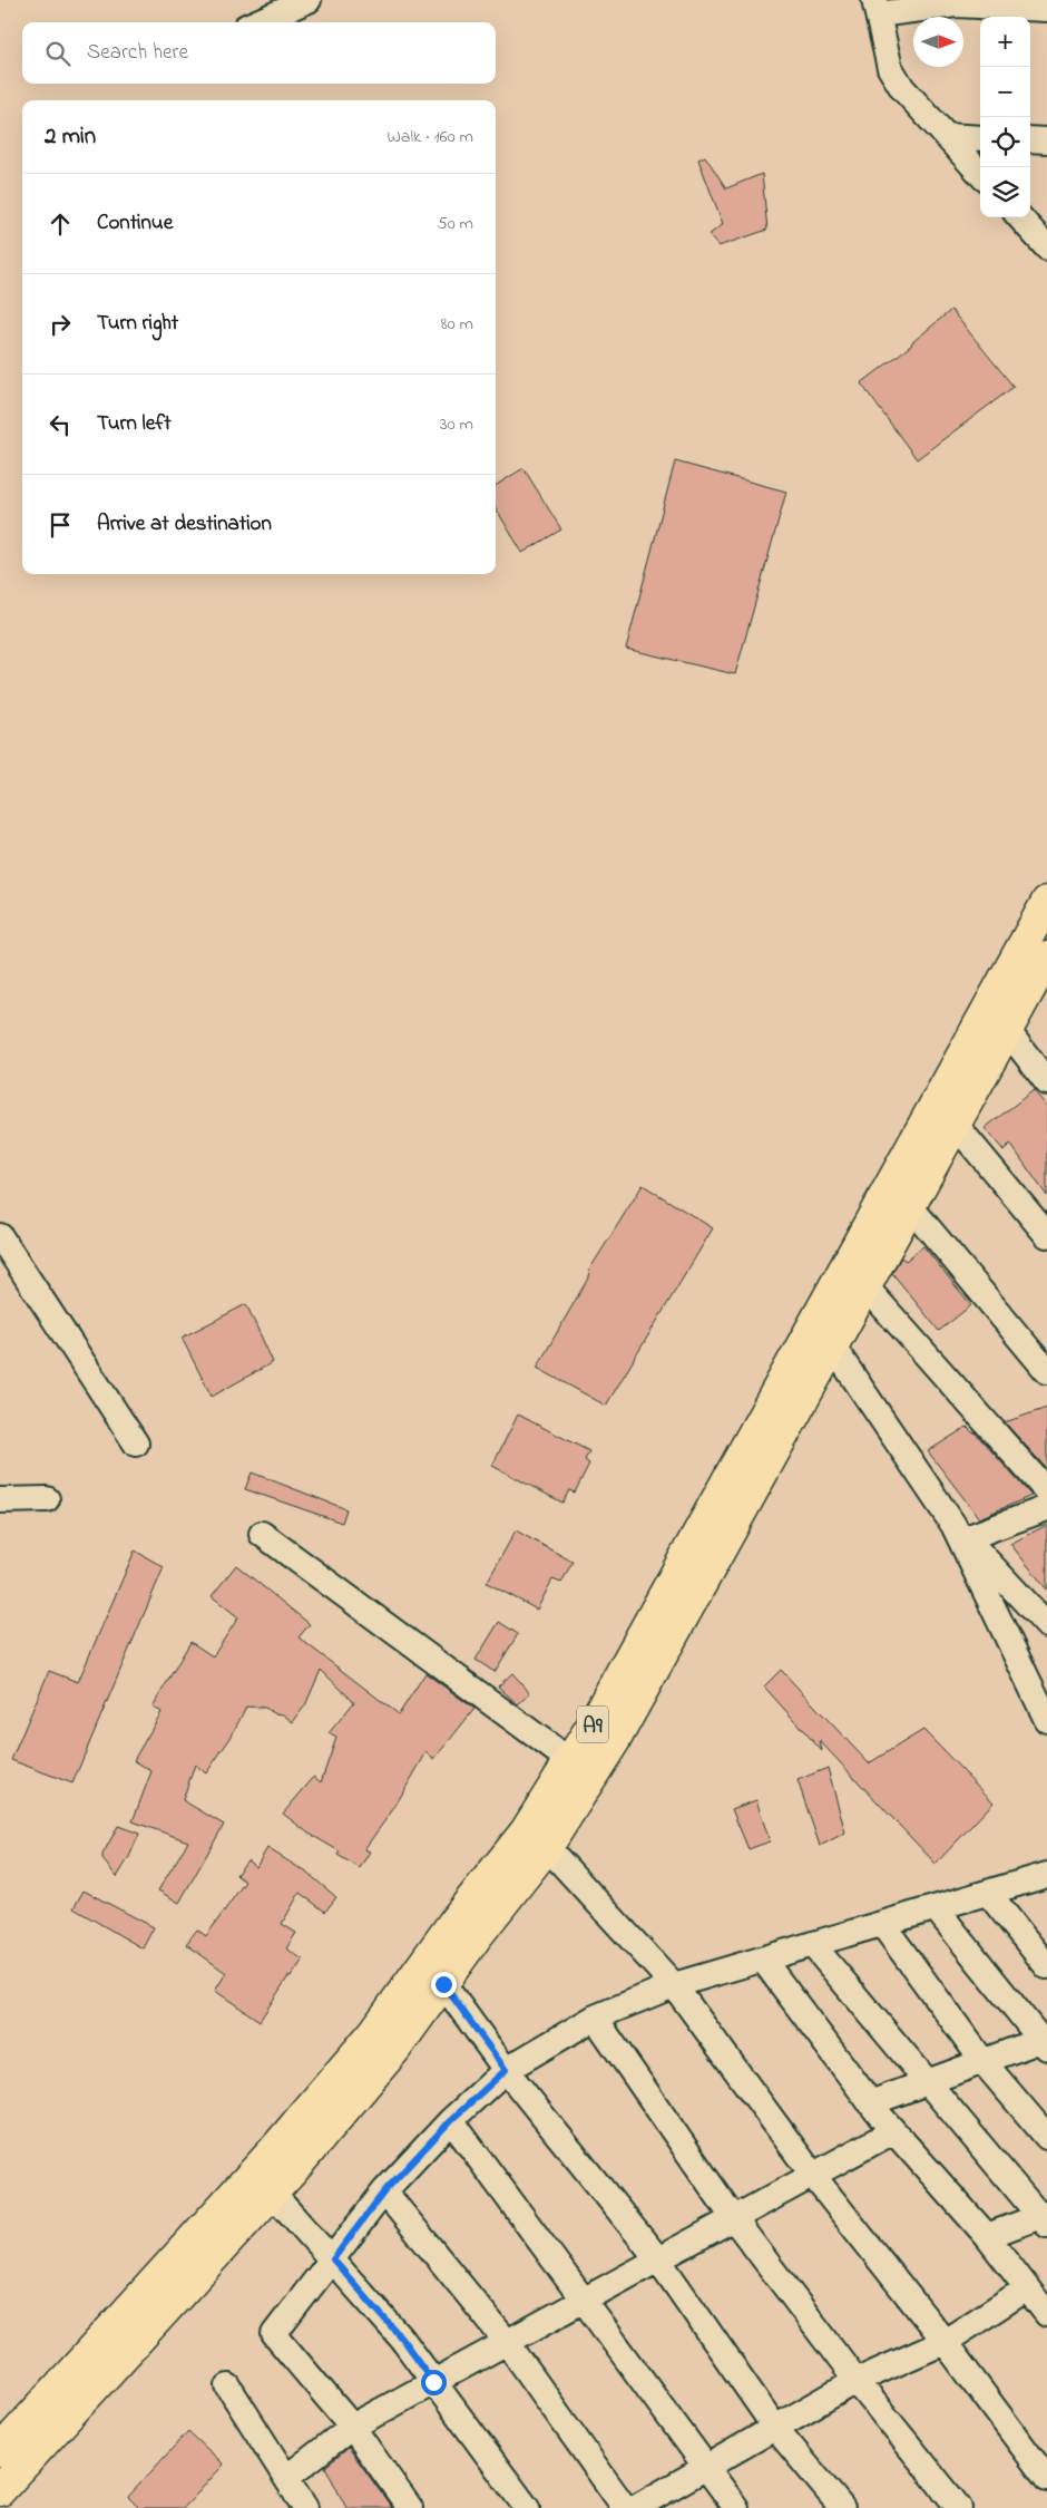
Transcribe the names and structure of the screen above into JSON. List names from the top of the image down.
{
  "streets": {
    "highway": ["A9"]
  },
  "north": "right",
  "page": {
    "map_buttons": ["+", "−"],
    "search": "Search here",
    "heading": ["2 min", "Walk · 160 m"],
    "list": [
      ["Continue", "50 m"],
      ["Turn right", "80 m"],
      ["Turn left", "30 m"],
      "Arrive at destination"
    ]
  }
}
